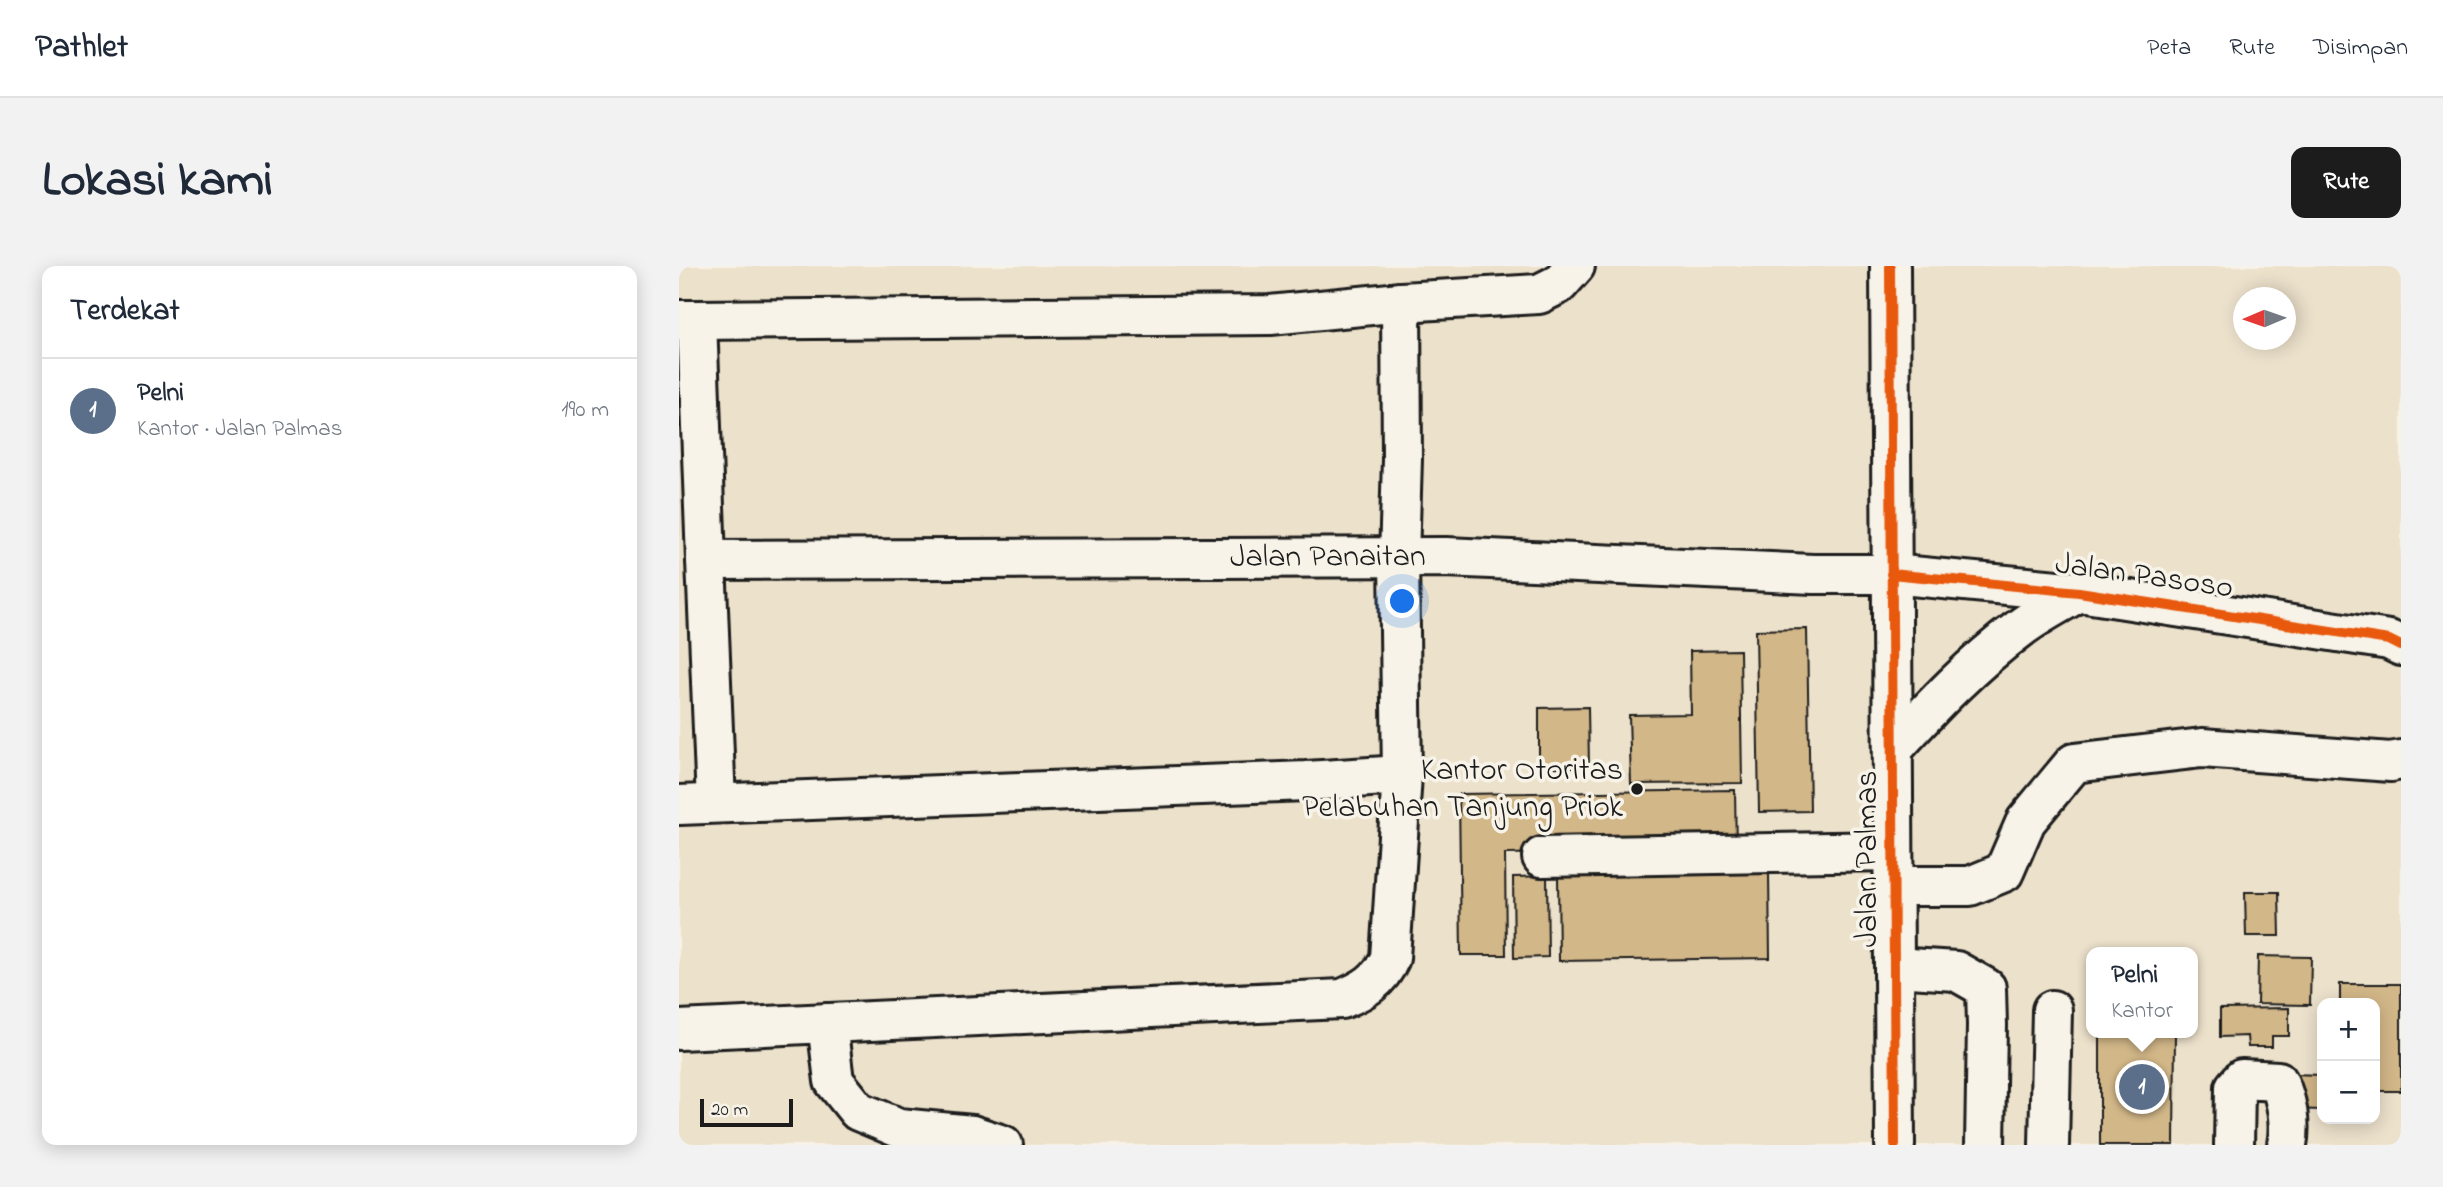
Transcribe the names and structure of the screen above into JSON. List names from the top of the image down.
{
  "streets": {
    "street": ["Jalan Panaitan", "Jalan Pasoso", "Jalan Palmas"]
  },
  "crossings": [
    ["Jalan Panaitan", "Jalan Pasoso"],
    ["Jalan Panaitan", "Jalan Palmas"],
    ["Jalan Pasoso", "Jalan Palmas"]
  ],
  "places": ["Kantor Otoritas Pelabuhan Tanjung Priok"],
  "scale_bar": "20 m",
  "north": "left",
  "page": {
    "header": "Pathlet",
    "nav": ["Peta", "Rute", "Disimpan"],
    "title": "Lokasi kami",
    "buttons": "Rute",
    "heading": "Terdekat",
    "list": [
      {
        "mark": "1",
        "name": "Pelni",
        "note": "Kantor · Jalan Palmas",
        "value": "190 m"
      }
    ],
    "popup": ["Pelni", "Kantor"],
    "map_buttons": ["+", "−"],
    "pins": "1",
    "scale": "20 m"
  }
}
